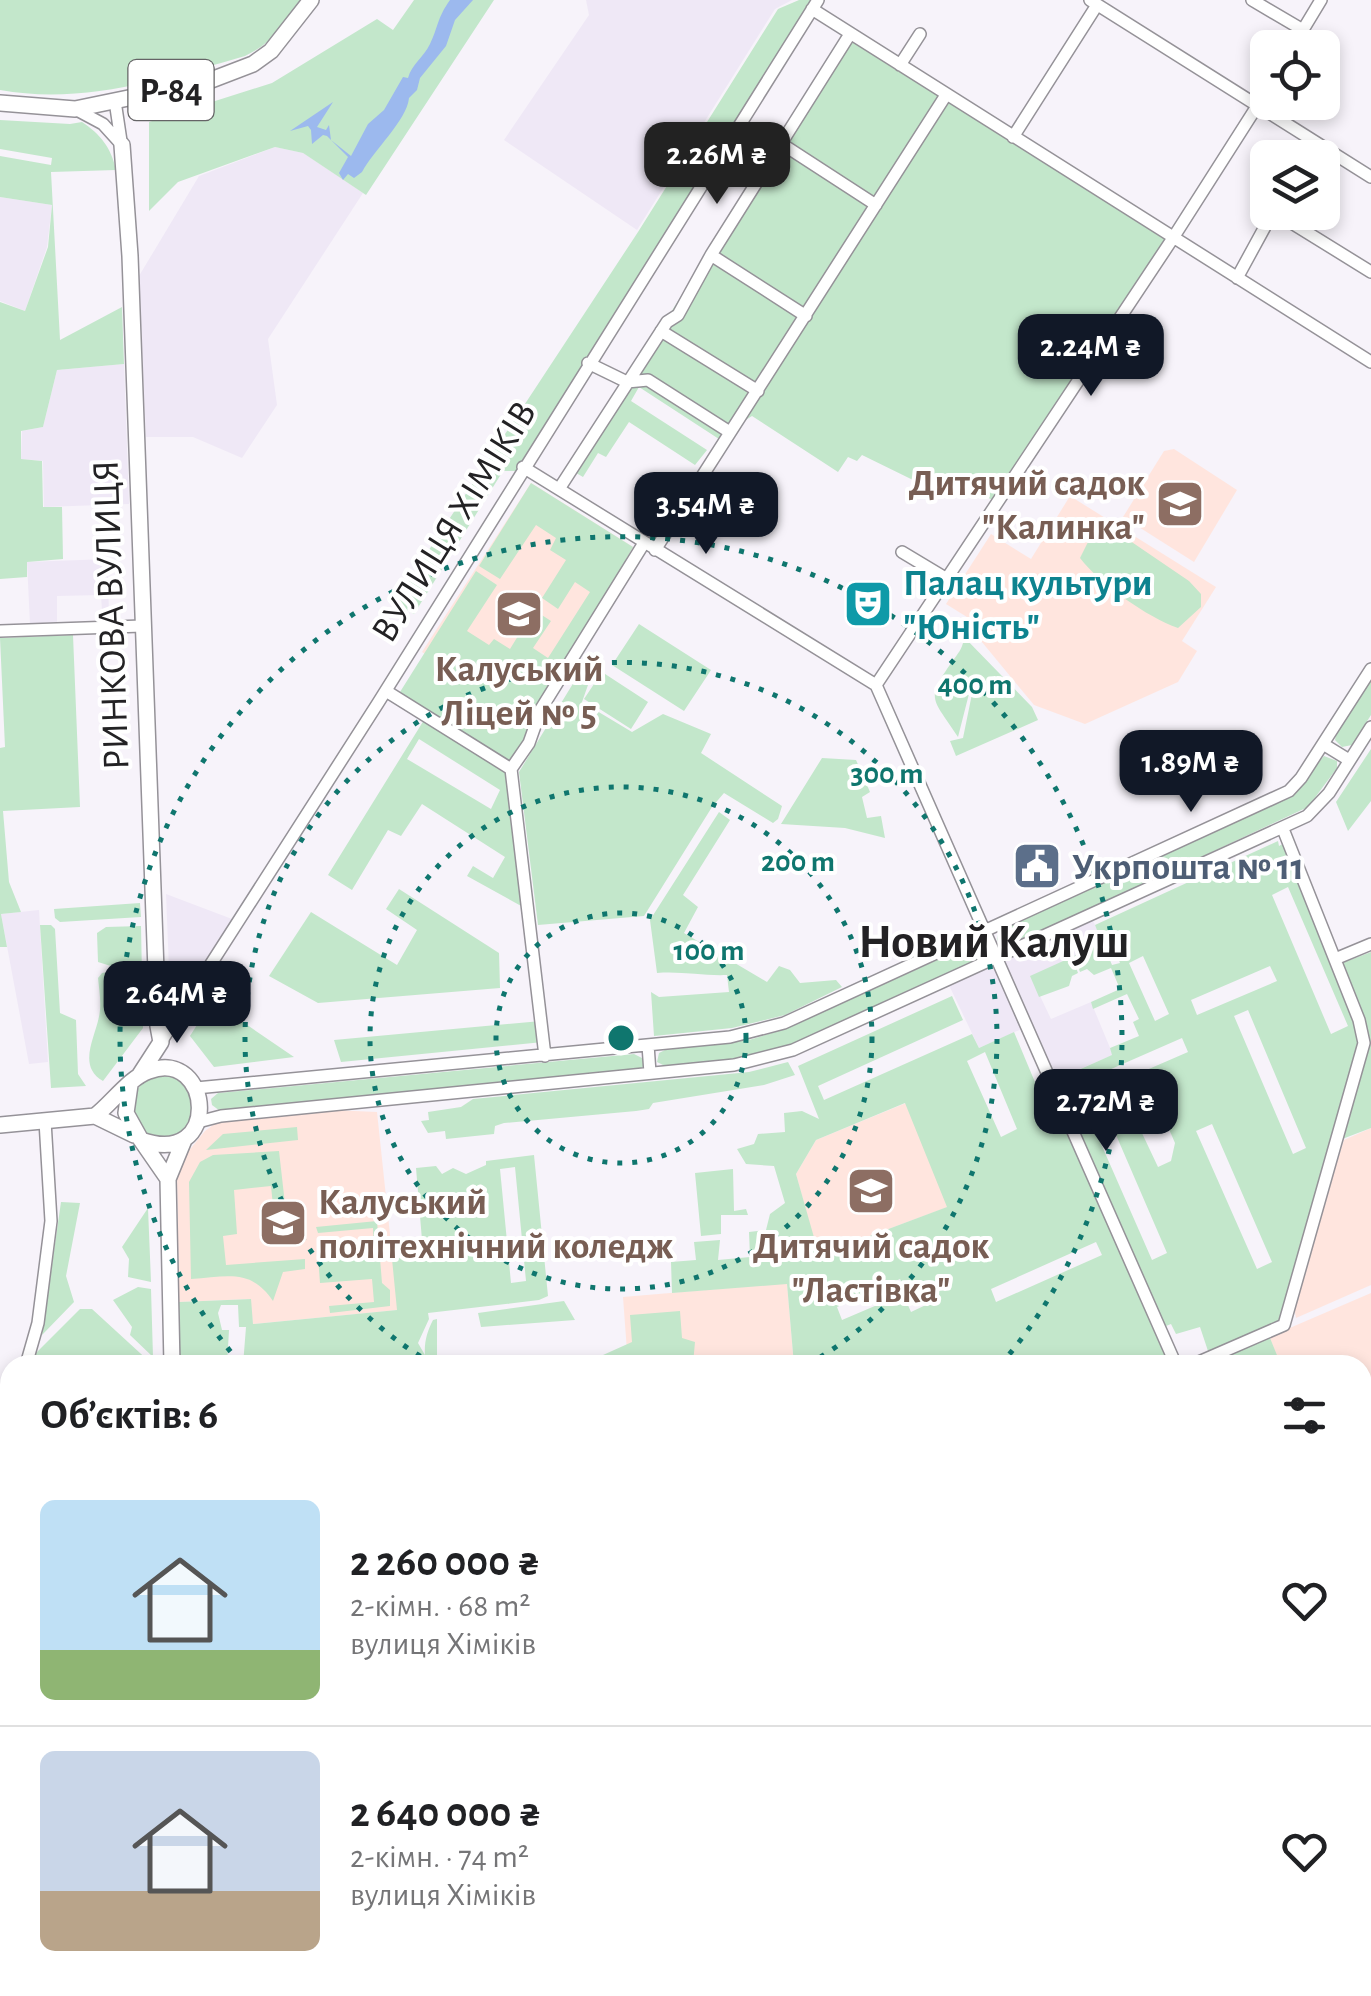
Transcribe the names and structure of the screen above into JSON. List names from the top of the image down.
{
  "streets": {
    "main road": ["Р-84", "РИНКОВА ВУЛИЦЯ"],
    "street": ["ВУЛИЦЯ ХІМІКІВ"]
  },
  "crossings": [
    ["Р-84", "РИНКОВА ВУЛИЦЯ"],
    ["ВУЛИЦЯ ХІМІКІВ", "РИНКОВА ВУЛИЦЯ"]
  ],
  "districts": ["Новий Калуш"],
  "places": {
    "school or university": [
      "Дитячий садок \"Калинка\"",
      "Калуський Ліцей № 5",
      "Дитячий садок \"Ластівка\"",
      "Калуський політехнічний коледж"
    ],
    "theatre": ["Палац культури \"Юність\""],
    "public building": ["Укрпошта № 11"]
  },
  "page": {
    "price": [
      "2.26M ₴",
      "2.24M ₴",
      "3.54M ₴",
      "1.89M ₴",
      "2.64M ₴",
      "2.72M ₴"
    ],
    "heading": "Об’єктів: 6",
    "list": [
      {
        "name": "2 260 000 ₴",
        "note": "2-кімн. · 68 m² · вулиця Хіміків"
      },
      {
        "name": "2 640 000 ₴",
        "note": "2-кімн. · 74 m² · вулиця Хіміків"
      }
    ]
  },
  "rings": [
    "400 m",
    "300 m",
    "200 m",
    "100 m"
  ]
}
